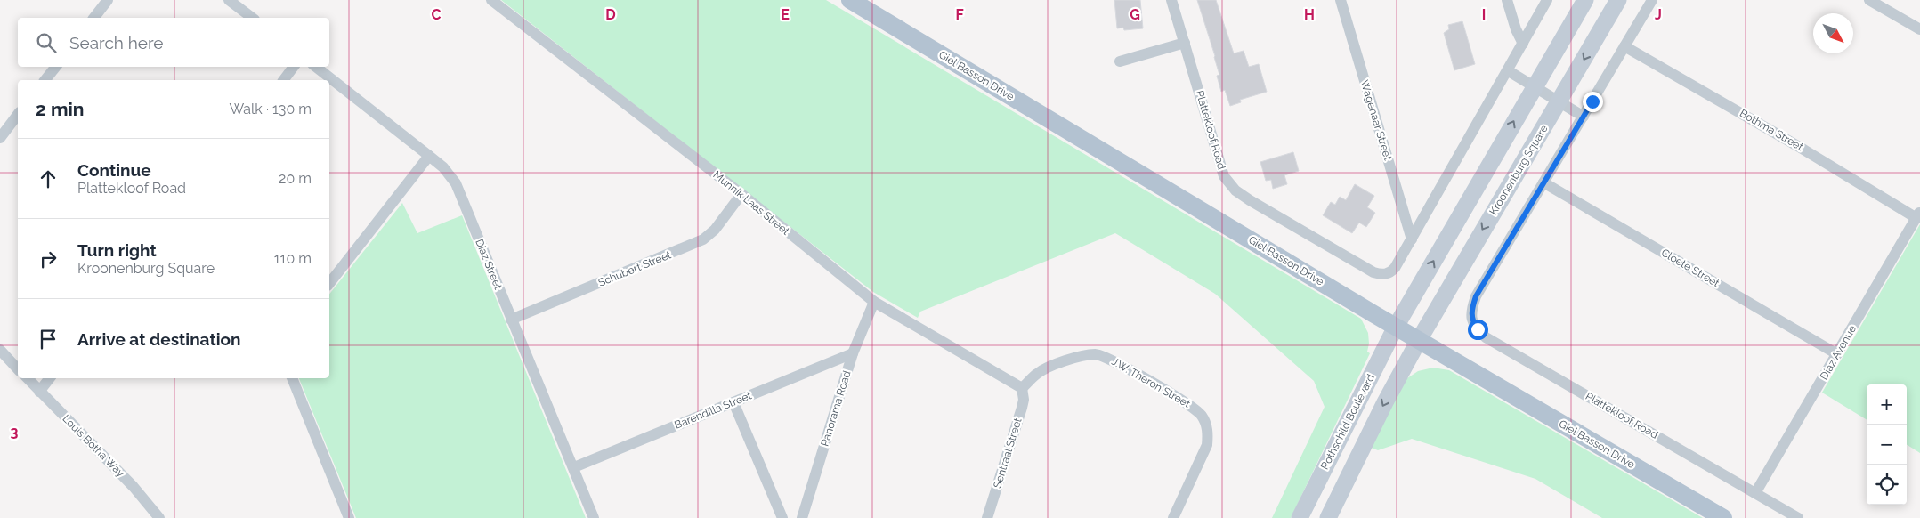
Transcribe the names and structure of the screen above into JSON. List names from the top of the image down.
{
  "streets": {
    "main road": ["Giel Basson Drive"],
    "street": [
      "Wagenaar Street",
      "Plattekloof Road",
      "Bothma Street",
      "Kroonenburg Square",
      "Munnik Laas Street",
      "Diaz Street",
      "Cloete Street",
      "Schubert Street",
      "Diaz Avenue",
      "J.W. Theron Street",
      "Panorama Road",
      "Barendilla Street",
      "Rothschild Boulevard",
      "Louis Botha Way",
      "Sentraal Street"
    ]
  },
  "crossings": [
    ["Giel Basson Drive", "Kroonenburg Square"],
    ["Giel Basson Drive", "Rothschild Boulevard"],
    ["Wagenaar Street", "Plattekloof Road"],
    ["Plattekloof Road", "Cloete Street"],
    ["Plattekloof Road", "Diaz Avenue"],
    ["Bothma Street", "Diaz Avenue"],
    ["Munnik Laas Street", "Schubert Street"],
    ["Munnik Laas Street", "J.W. Theron Street"],
    ["Munnik Laas Street", "Panorama Road"],
    ["Munnik Laas Street", "Sentraal Street"],
    ["Diaz Street", "Schubert Street"],
    ["Diaz Street", "Barendilla Street"],
    ["Cloete Street", "Diaz Avenue"],
    ["J.W. Theron Street", "Sentraal Street"],
    ["Panorama Road", "Barendilla Street"]
  ],
  "north": "bottom right",
  "page": {
    "search": "Search here",
    "heading": ["2 min", "Walk · 130 m"],
    "list": [
      ["Continue", "Plattekloof Road", "20 m"],
      ["Turn right", "Kroonenburg Square", "110 m"],
      "Arrive at destination"
    ],
    "map_buttons": ["+", "−"]
  },
  "grid": {
    "columns": [
      "C",
      "D",
      "E",
      "F",
      "G",
      "H",
      "I",
      "J"
    ],
    "rows": ["3"]
  }
}
